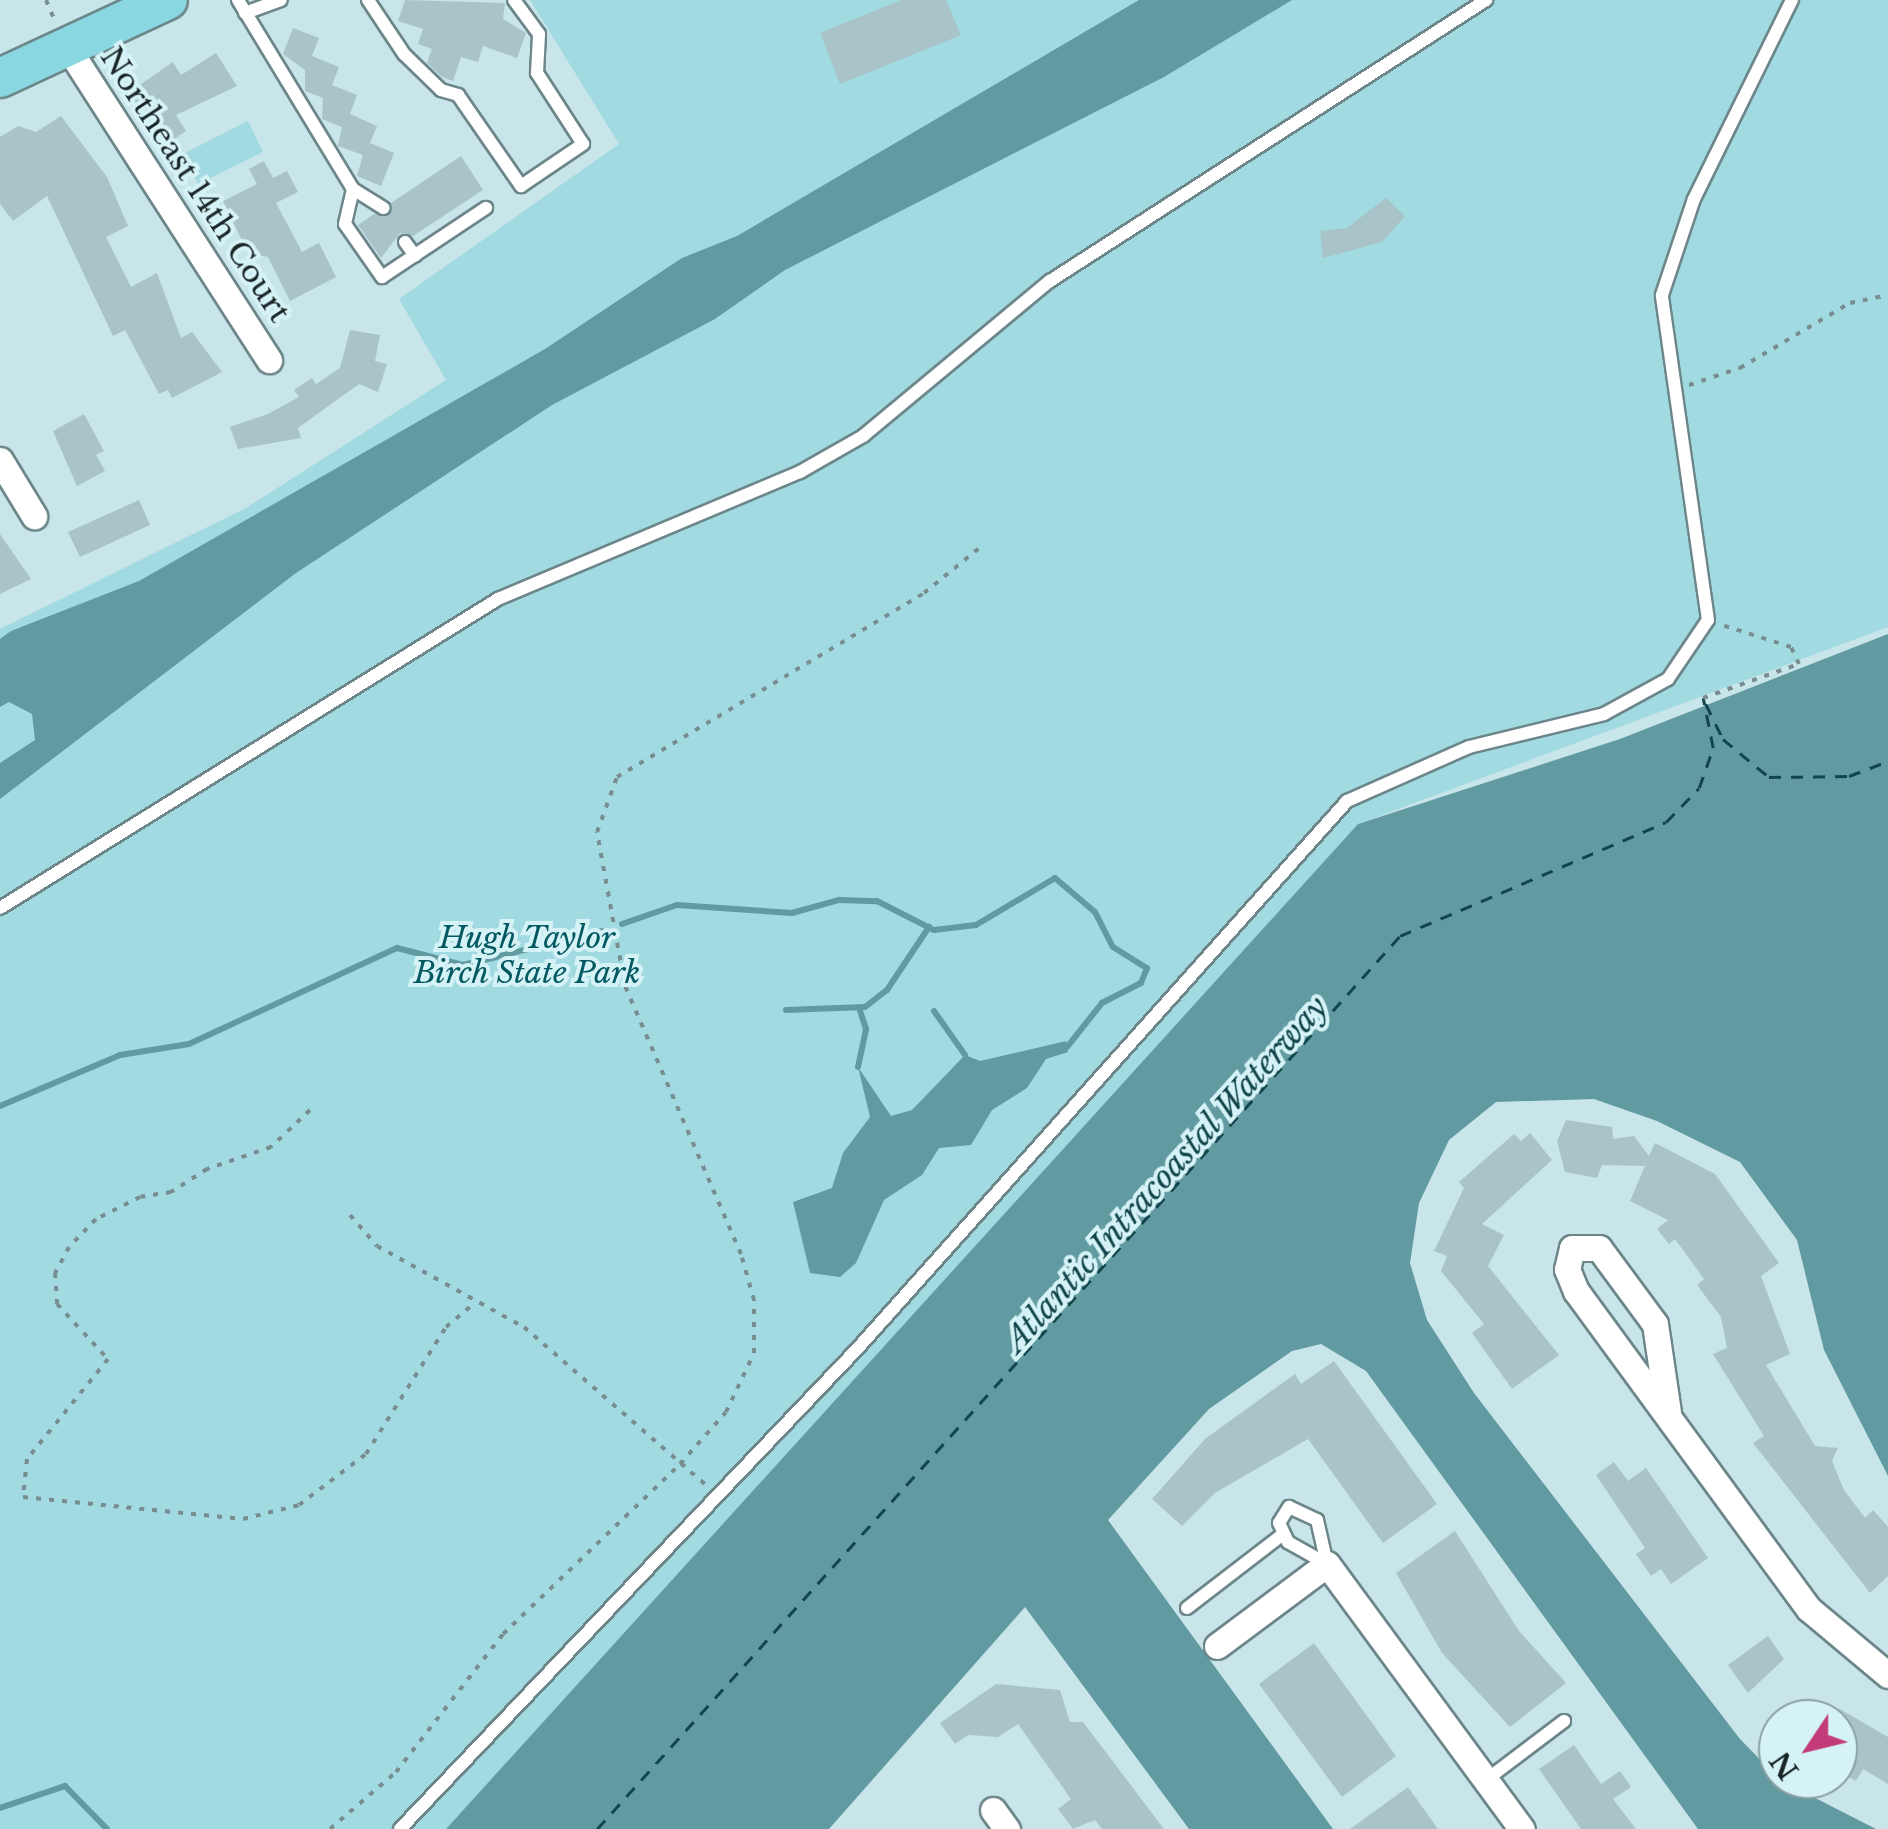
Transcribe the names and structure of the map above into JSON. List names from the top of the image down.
{
  "streets": {
    "street": ["Northeast 14th Court"]
  },
  "water": ["Atlantic Intracoastal Waterway"],
  "parks": ["Hugh Taylor Birch State Park"],
  "north": "bottom left"
}
